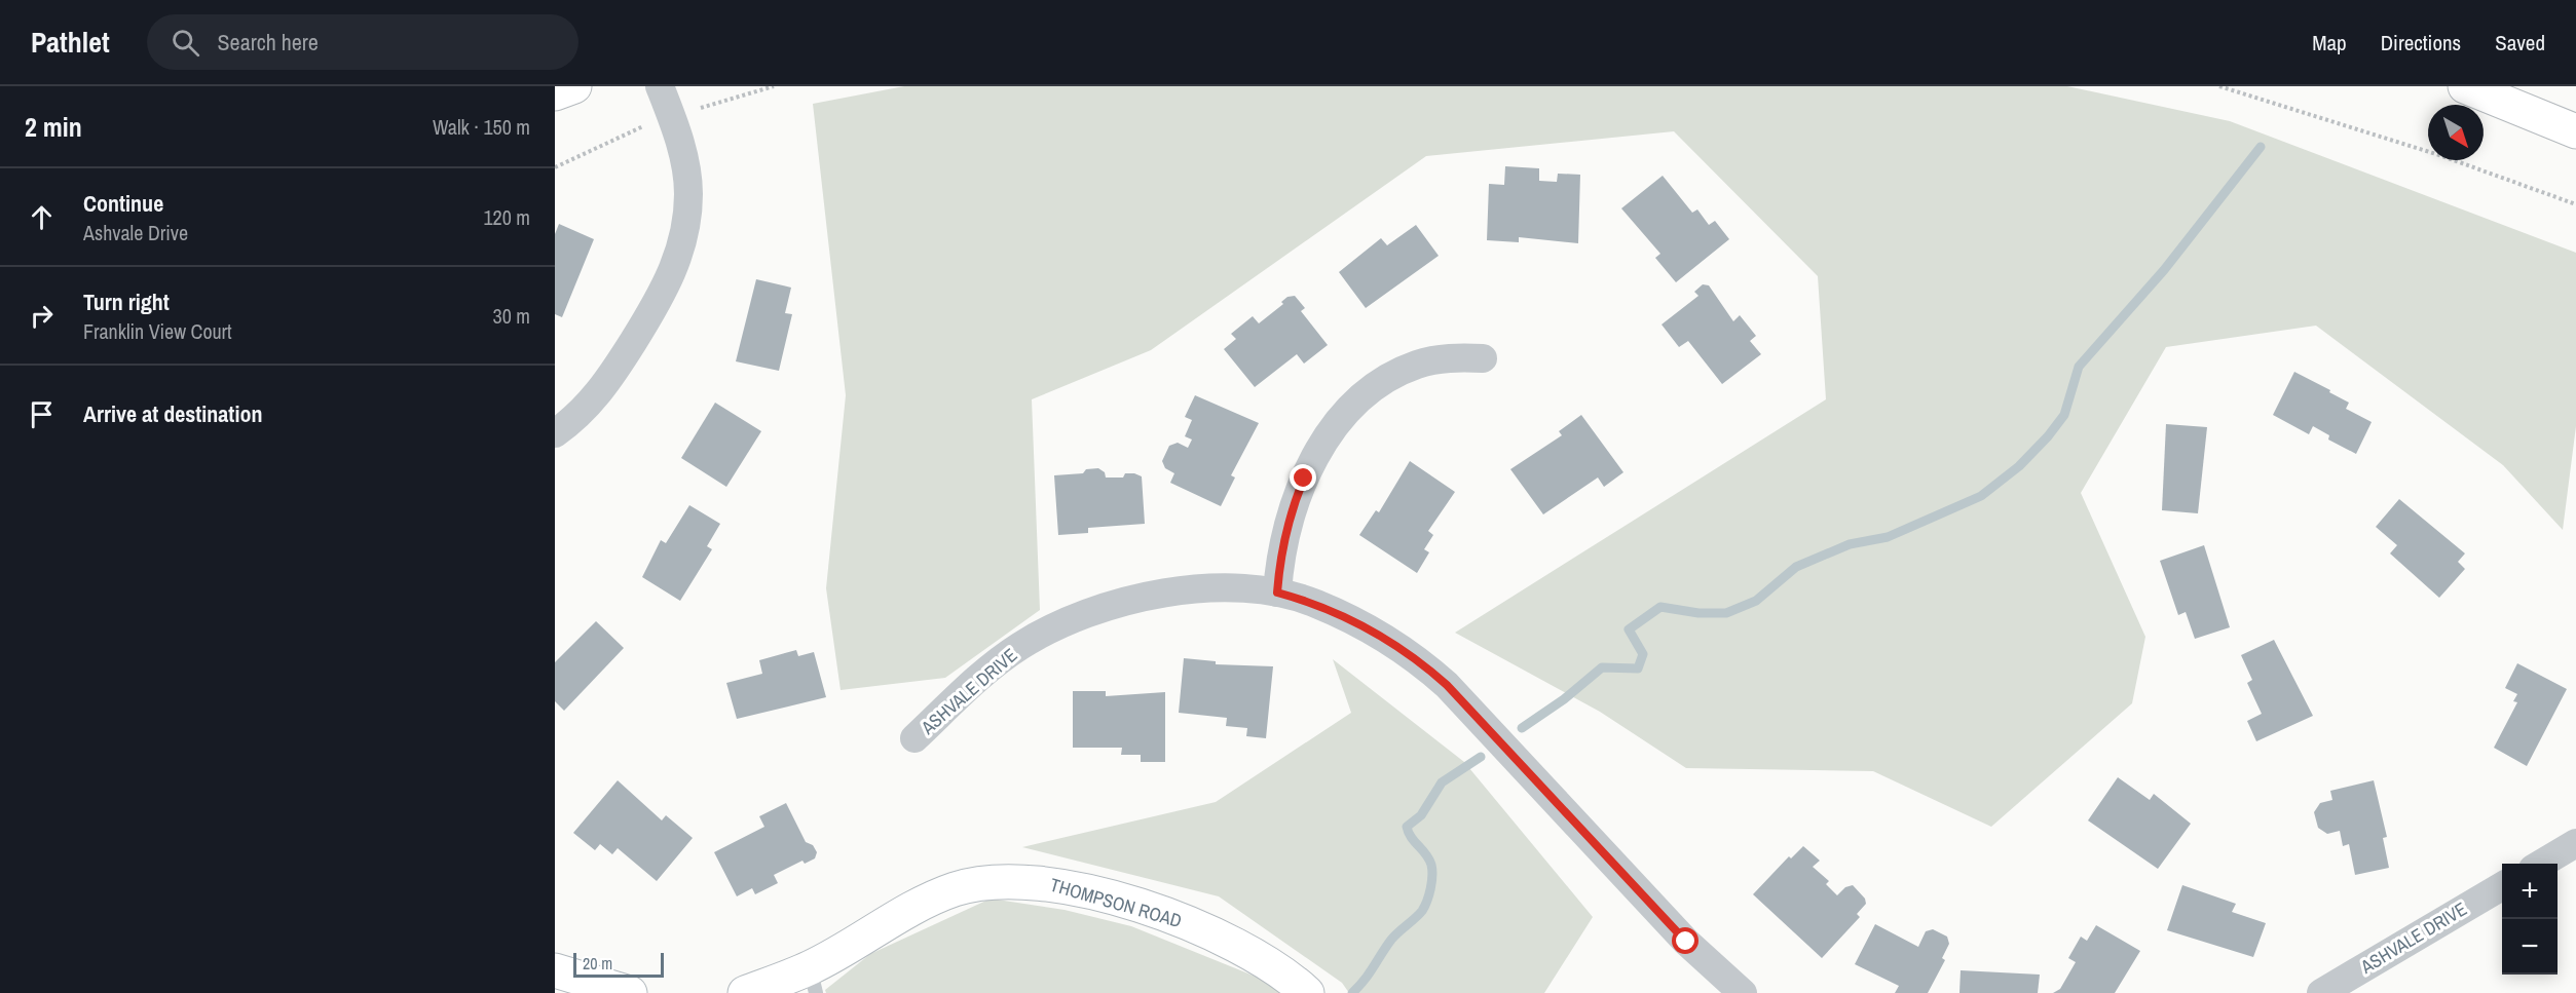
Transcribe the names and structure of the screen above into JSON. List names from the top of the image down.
{
  "streets": {
    "main road": ["THOMPSON ROAD"],
    "street": ["ASHVALE DRIVE"]
  },
  "scale_bar": "20 m",
  "north": "bottom right",
  "page": {
    "header": "Pathlet",
    "search": "Search here",
    "nav": ["Map", "Directions", "Saved"],
    "heading": ["2 min", "Walk · 150 m"],
    "list": [
      ["Continue", "Ashvale Drive", "120 m"],
      ["Turn right", "Franklin View Court", "30 m"],
      "Arrive at destination"
    ],
    "map_buttons": ["+", "−"],
    "scale": "20 m"
  }
}
